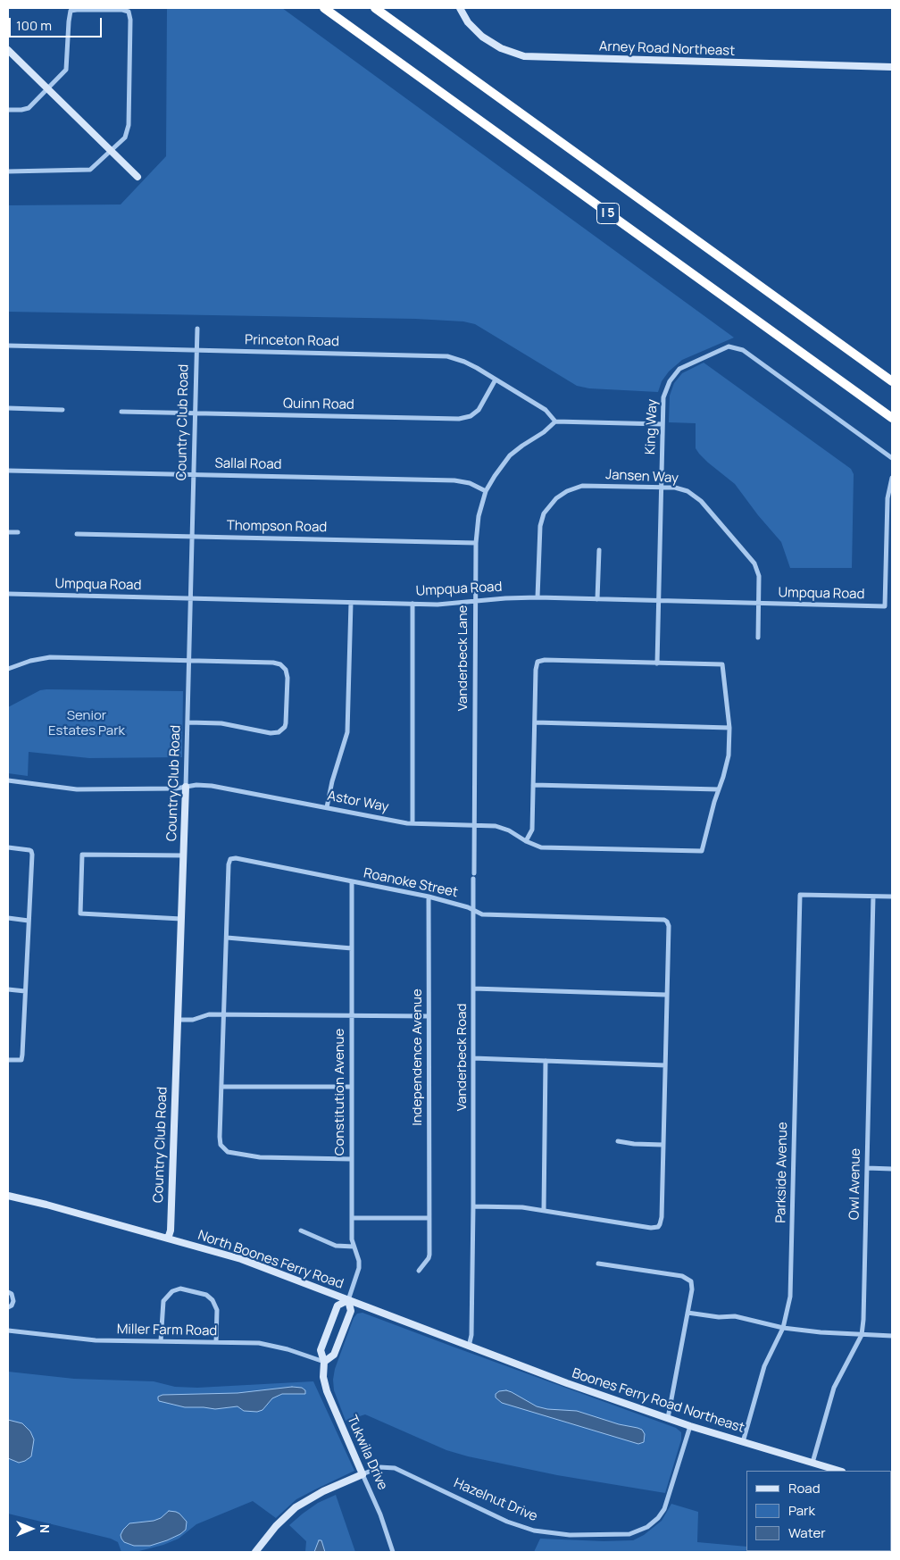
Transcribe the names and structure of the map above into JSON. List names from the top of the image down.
{
  "streets": {
    "highway": ["I 5"],
    "main road": [
      "Arney Road Northeast",
      "Country Club Road",
      "North Boones Ferry Road",
      "Boones Ferry Road Northeast",
      "Tukwila Drive",
      "Hazelnut Drive"
    ],
    "street": [
      "Princeton Road",
      "Quinn Road",
      "King Way",
      "Sallal Road",
      "Jansen Way",
      "Thompson Road",
      "Umpqua Road",
      "Vanderbeck Lane",
      "Astor Way",
      "Roanoke Street",
      "Independence Avenue",
      "Vanderbeck Road",
      "Constitution Avenue",
      "Parkside Avenue",
      "Owl Avenue",
      "Miller Farm Road"
    ]
  },
  "crossings": [
    ["Princeton Road", "Quinn Road"],
    ["Princeton Road", "Country Club Road"],
    ["Princeton Road", "Vanderbeck Lane"],
    ["Quinn Road", "Country Club Road"],
    ["Country Club Road", "Sallal Road"],
    ["Country Club Road", "Thompson Road"],
    ["Country Club Road", "Umpqua Road"],
    ["Country Club Road", "Astor Way"],
    ["Country Club Road", "North Boones Ferry Road"],
    ["King Way", "Jansen Way"],
    ["King Way", "Umpqua Road"],
    ["Sallal Road", "Vanderbeck Lane"],
    ["Jansen Way", "Umpqua Road"],
    ["Thompson Road", "Vanderbeck Lane"],
    ["Umpqua Road", "Vanderbeck Lane"],
    ["Vanderbeck Lane", "Astor Way"],
    ["Vanderbeck Lane", "Vanderbeck Road"],
    ["Roanoke Street", "Independence Avenue"],
    ["Roanoke Street", "Vanderbeck Road"],
    ["Roanoke Street", "Constitution Avenue"],
    ["Vanderbeck Road", "North Boones Ferry Road"],
    ["Vanderbeck Road", "Boones Ferry Road Northeast"],
    ["Constitution Avenue", "North Boones Ferry Road"],
    ["Constitution Avenue", "Tukwila Drive"],
    ["Parkside Avenue", "Owl Avenue"],
    ["Parkside Avenue", "Boones Ferry Road Northeast"],
    ["Owl Avenue", "Boones Ferry Road Northeast"],
    ["North Boones Ferry Road", "Boones Ferry Road Northeast"],
    ["North Boones Ferry Road", "Tukwila Drive"],
    ["Miller Farm Road", "Tukwila Drive"],
    ["Boones Ferry Road Northeast", "Hazelnut Drive"],
    ["Tukwila Drive", "Hazelnut Drive"]
  ],
  "parks": ["Senior Estates Park"],
  "legend": ["Road", "Park", "Water"],
  "scale_bar": "100 m",
  "north": "right"
}
